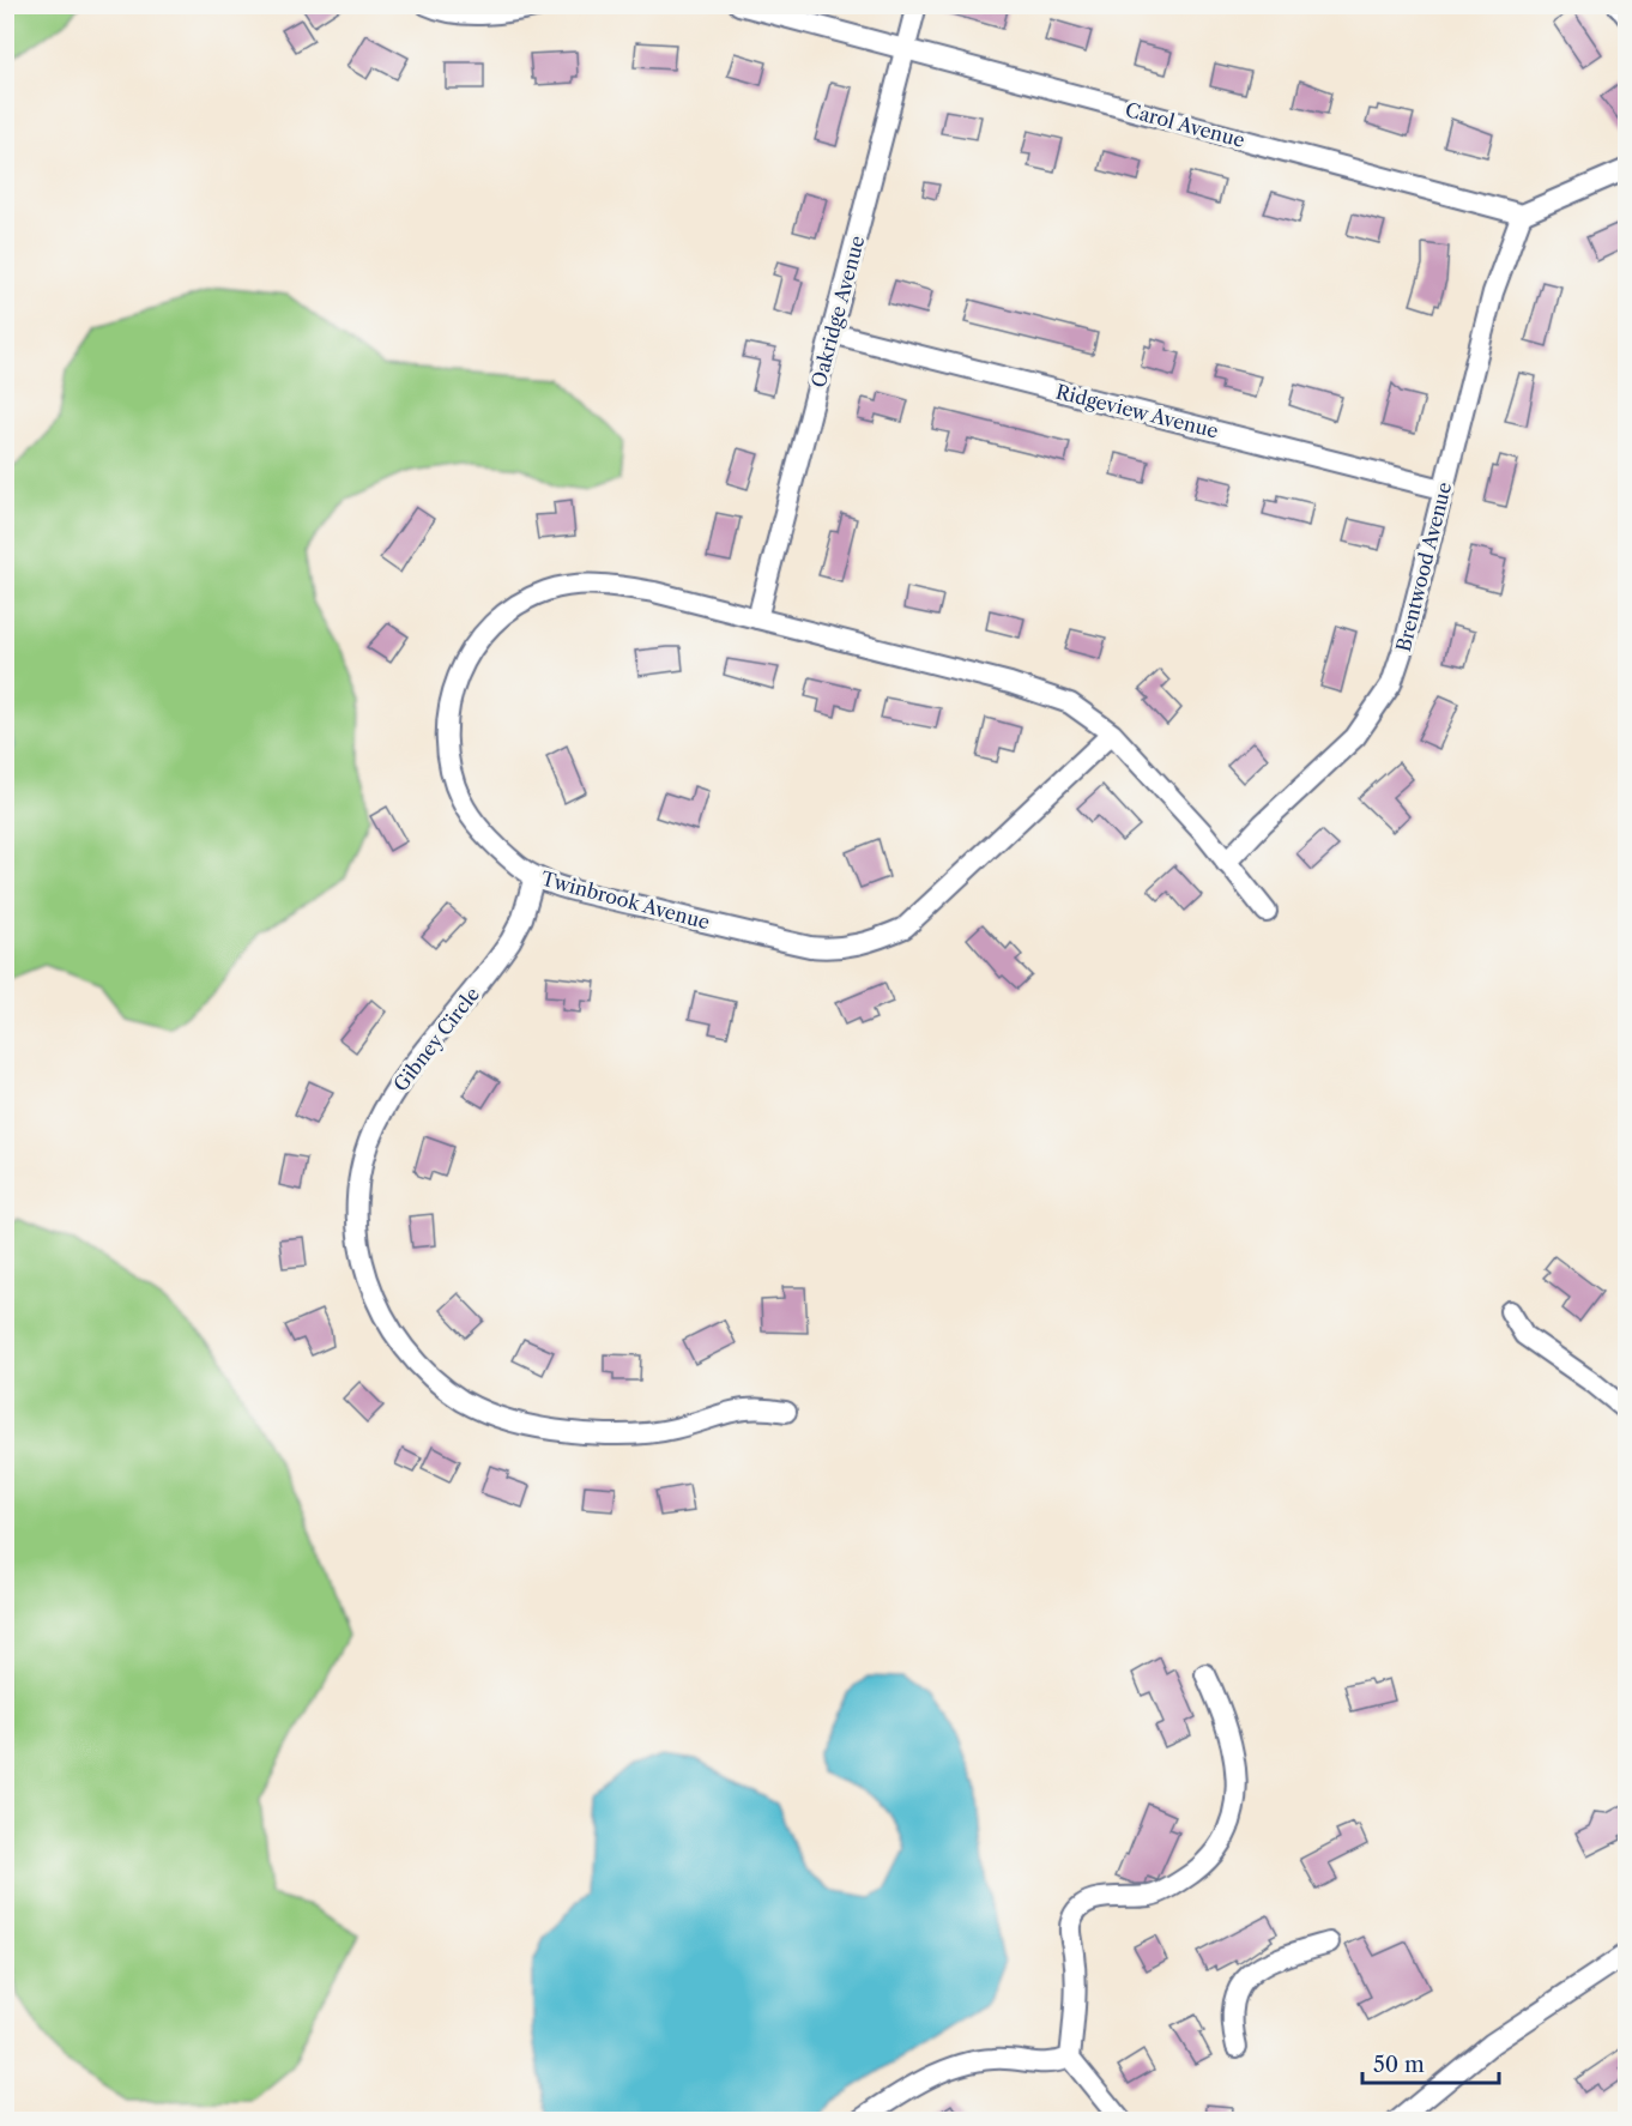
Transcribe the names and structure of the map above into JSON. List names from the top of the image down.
{
  "streets": {
    "street": [
      "Carol Avenue",
      "Oakridge Avenue",
      "Ridgeview Avenue",
      "Brentwood Avenue",
      "Twinbrook Avenue",
      "Gibney Circle"
    ]
  },
  "crossings": [
    ["Carol Avenue", "Oakridge Avenue"],
    ["Carol Avenue", "Brentwood Avenue"],
    ["Oakridge Avenue", "Ridgeview Avenue"],
    ["Oakridge Avenue", "Twinbrook Avenue"],
    ["Ridgeview Avenue", "Brentwood Avenue"],
    ["Brentwood Avenue", "Twinbrook Avenue"],
    ["Twinbrook Avenue", "Gibney Circle"]
  ],
  "scale_bar": "50 m"
}
